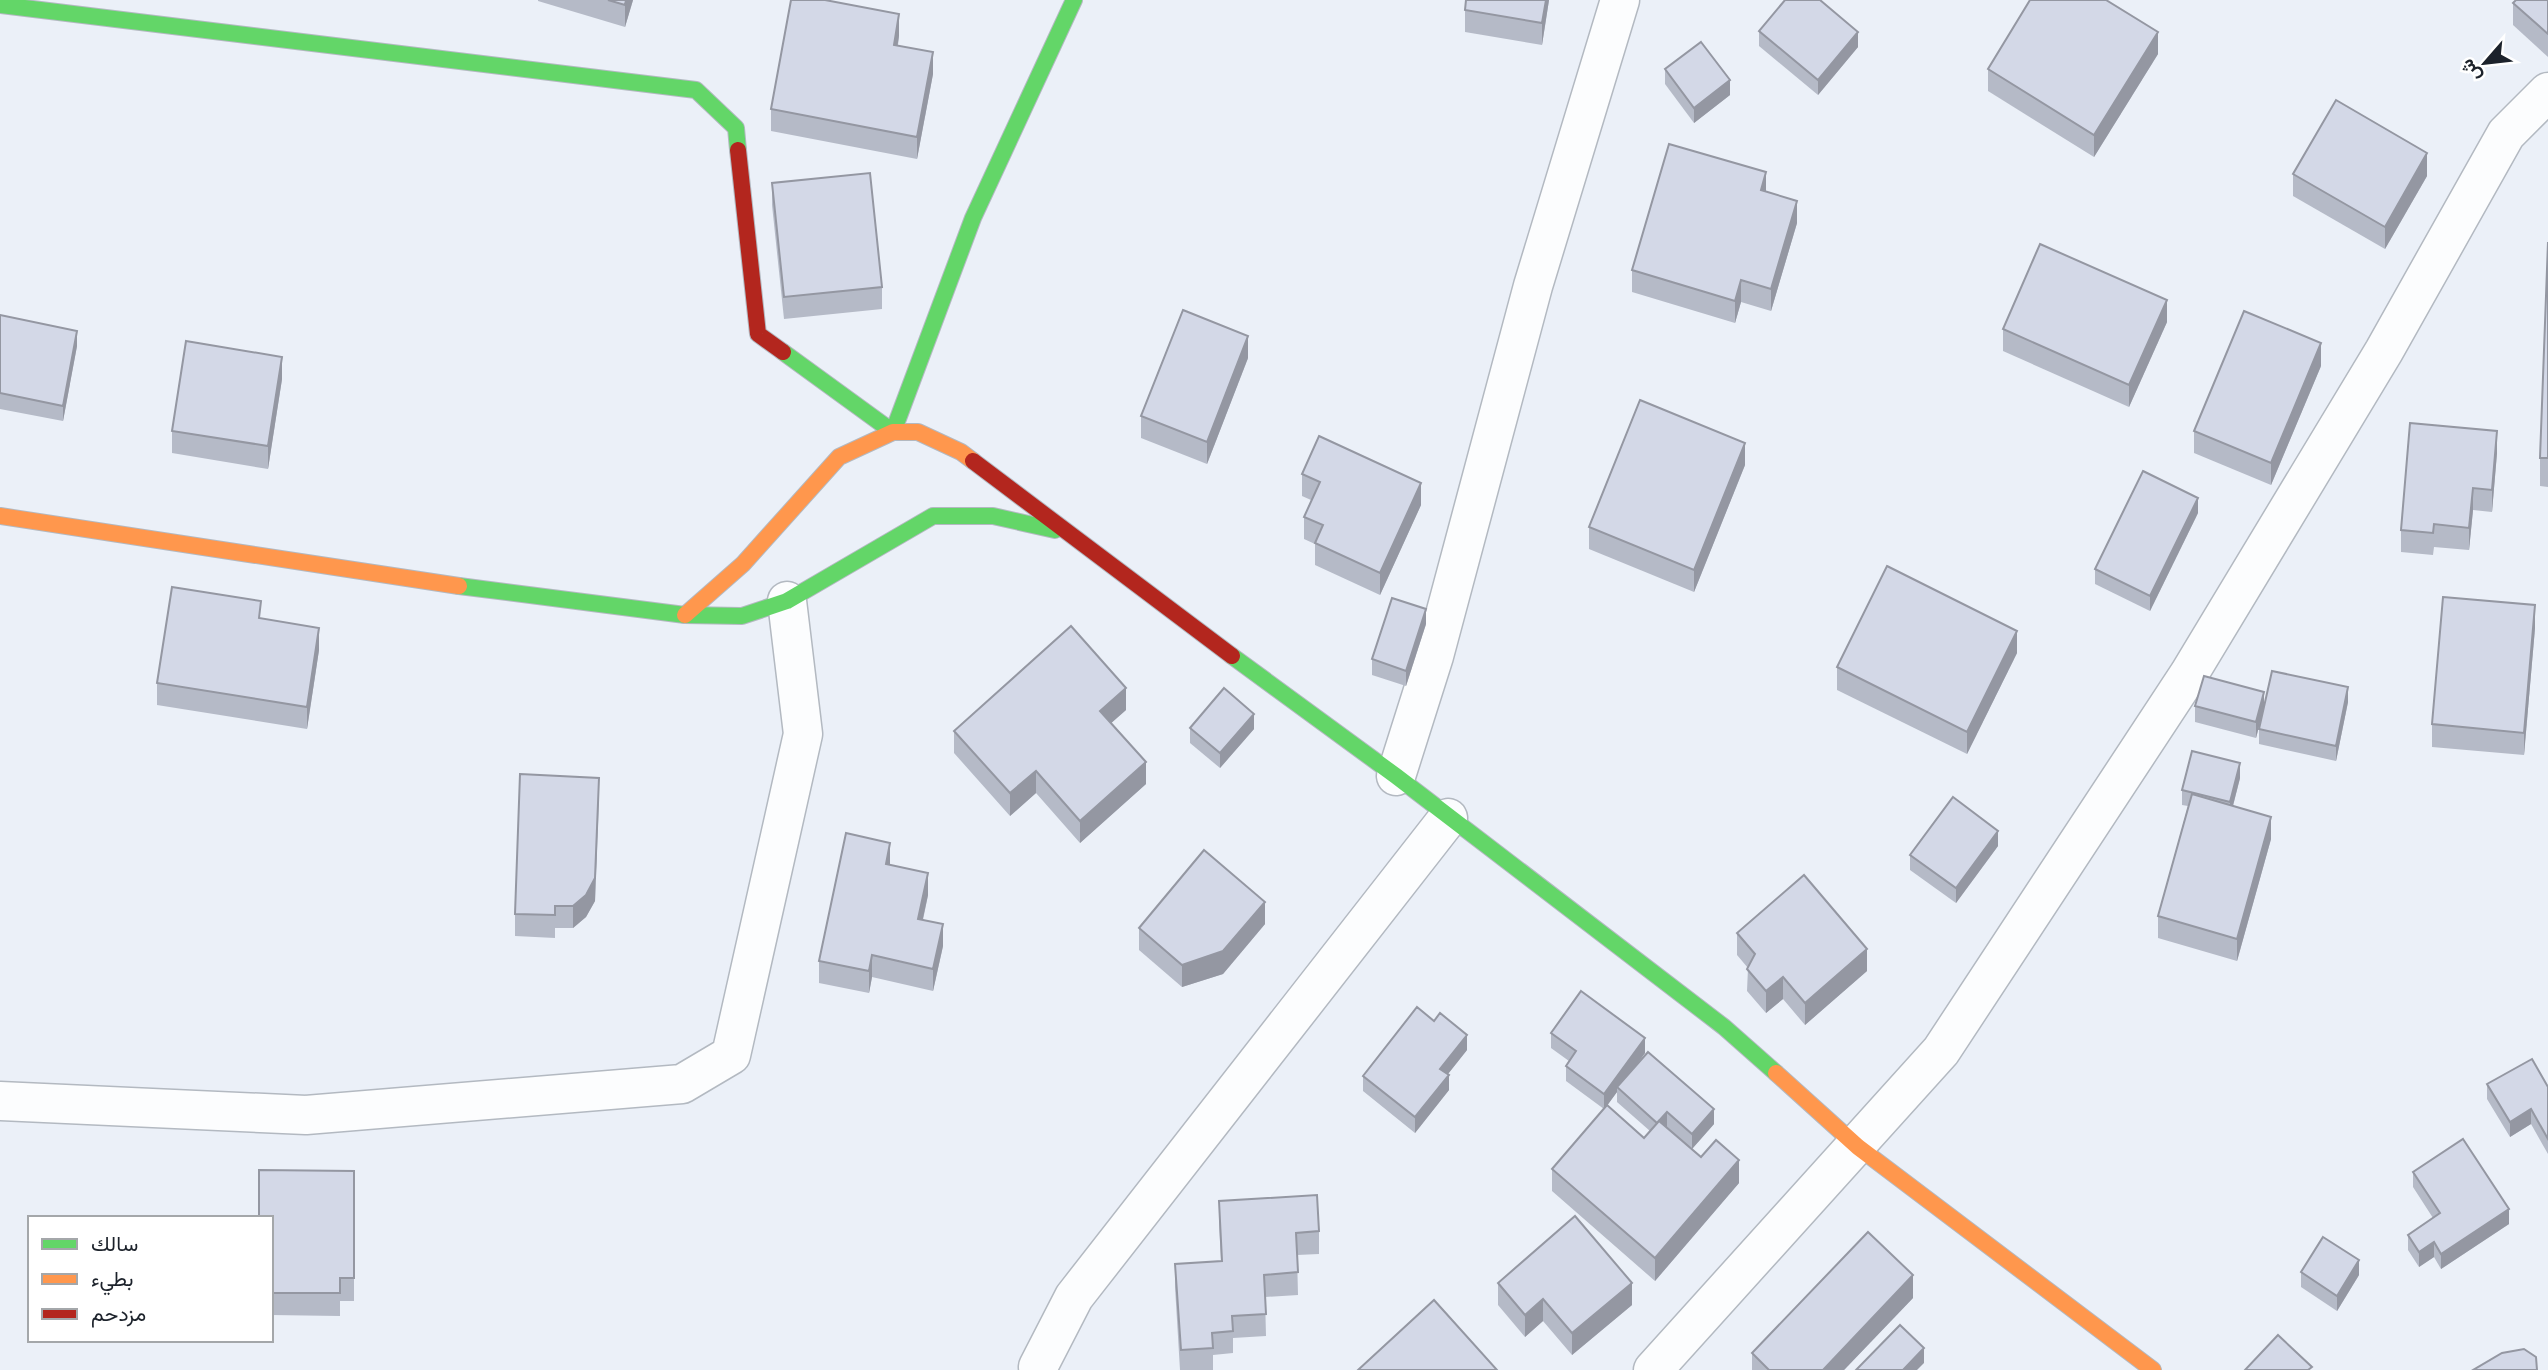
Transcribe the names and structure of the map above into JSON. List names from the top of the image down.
{
  "legend": ["سالك", "بطيء", "مزدحم"],
  "north": "bottom left"
}
